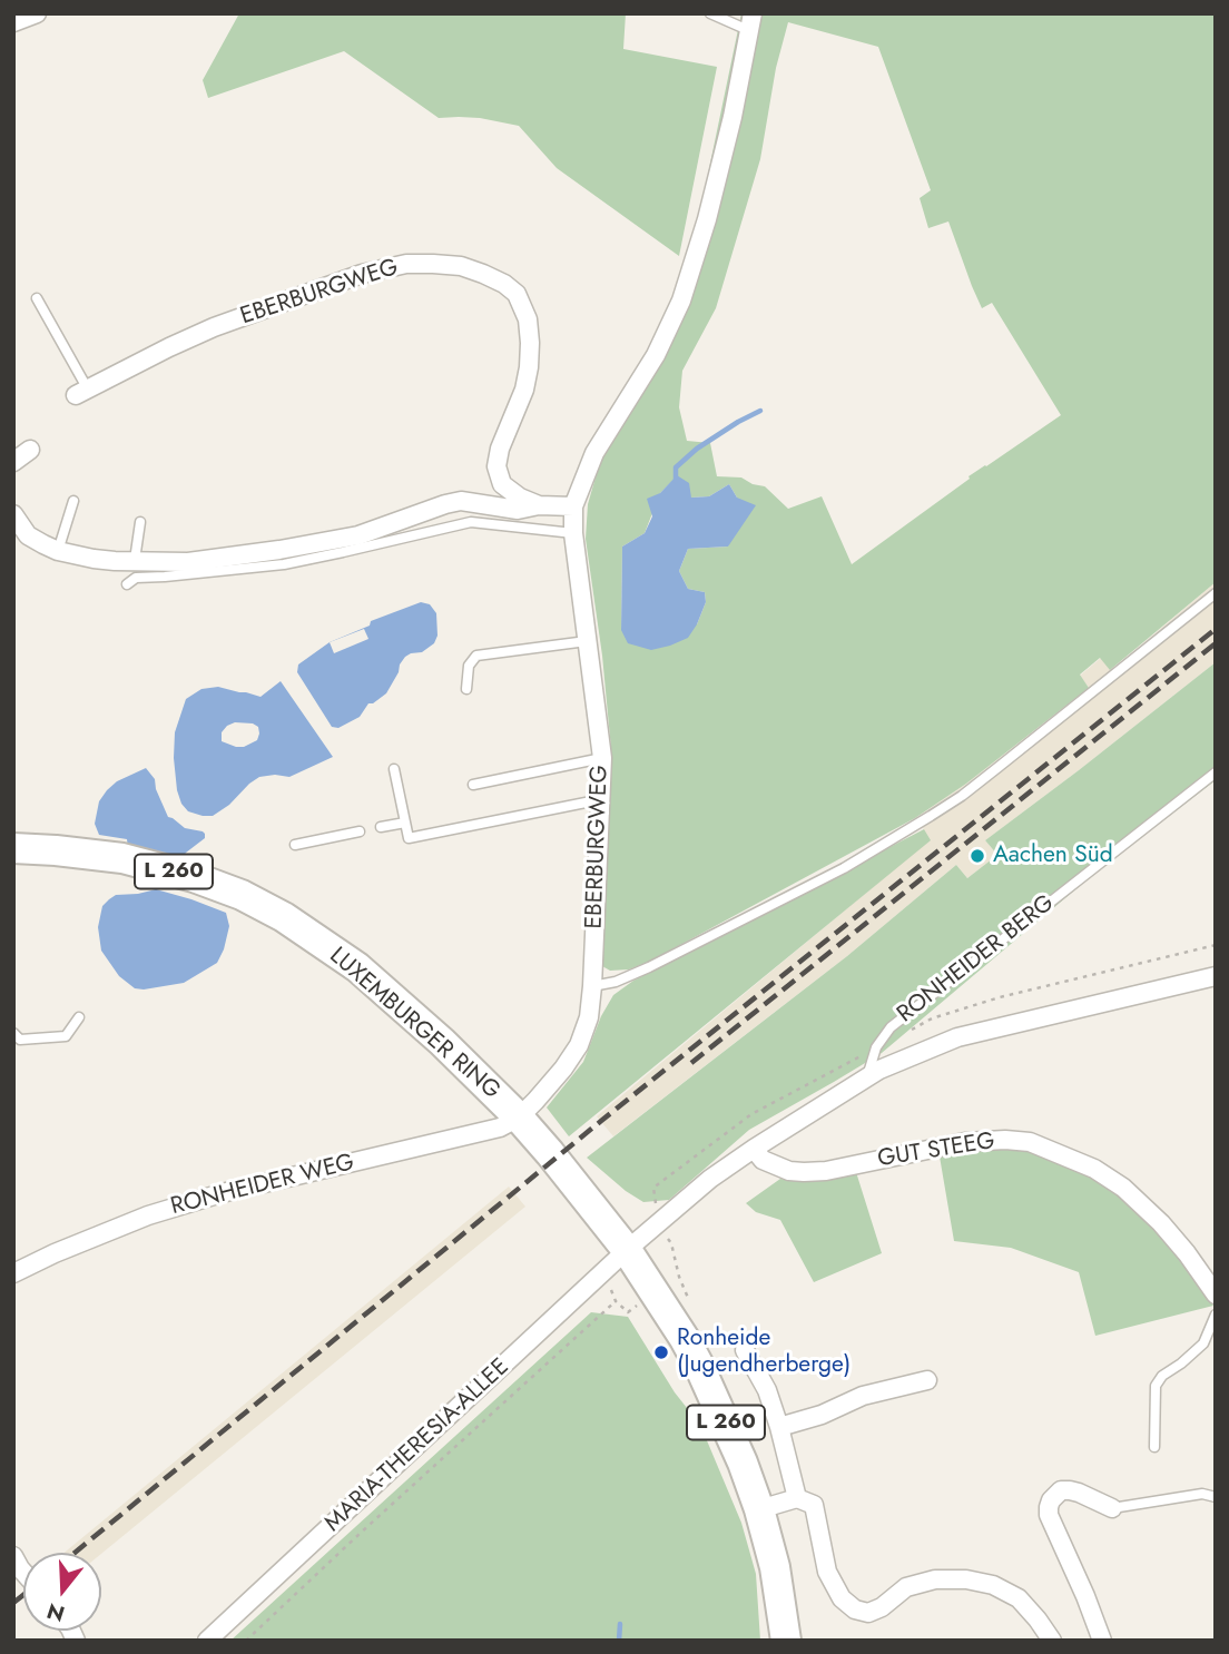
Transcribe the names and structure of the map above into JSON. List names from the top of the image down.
{
  "streets": {
    "main road": ["L 260", "LUXEMBURGER RING"],
    "street": [
      "EBERBURGWEG",
      "RONHEIDER BERG",
      "GUT STEEG",
      "RONHEIDER WEG",
      "MARIA-THERESIA-ALLEE"
    ]
  },
  "crossings": [
    ["EBERBURGWEG", "LUXEMBURGER RING"],
    ["EBERBURGWEG", "RONHEIDER WEG"],
    ["L 260", "RONHEIDER BERG"],
    ["L 260", "LUXEMBURGER RING"],
    ["L 260", "MARIA-THERESIA-ALLEE"],
    ["RONHEIDER BERG", "LUXEMBURGER RING"],
    ["RONHEIDER BERG", "GUT STEEG"],
    ["RONHEIDER BERG", "MARIA-THERESIA-ALLEE"],
    ["LUXEMBURGER RING", "RONHEIDER WEG"],
    ["LUXEMBURGER RING", "MARIA-THERESIA-ALLEE"]
  ],
  "places": ["Aachen Süd", "Ronheide (Jugendherberge)"],
  "north": "bottom"
}
